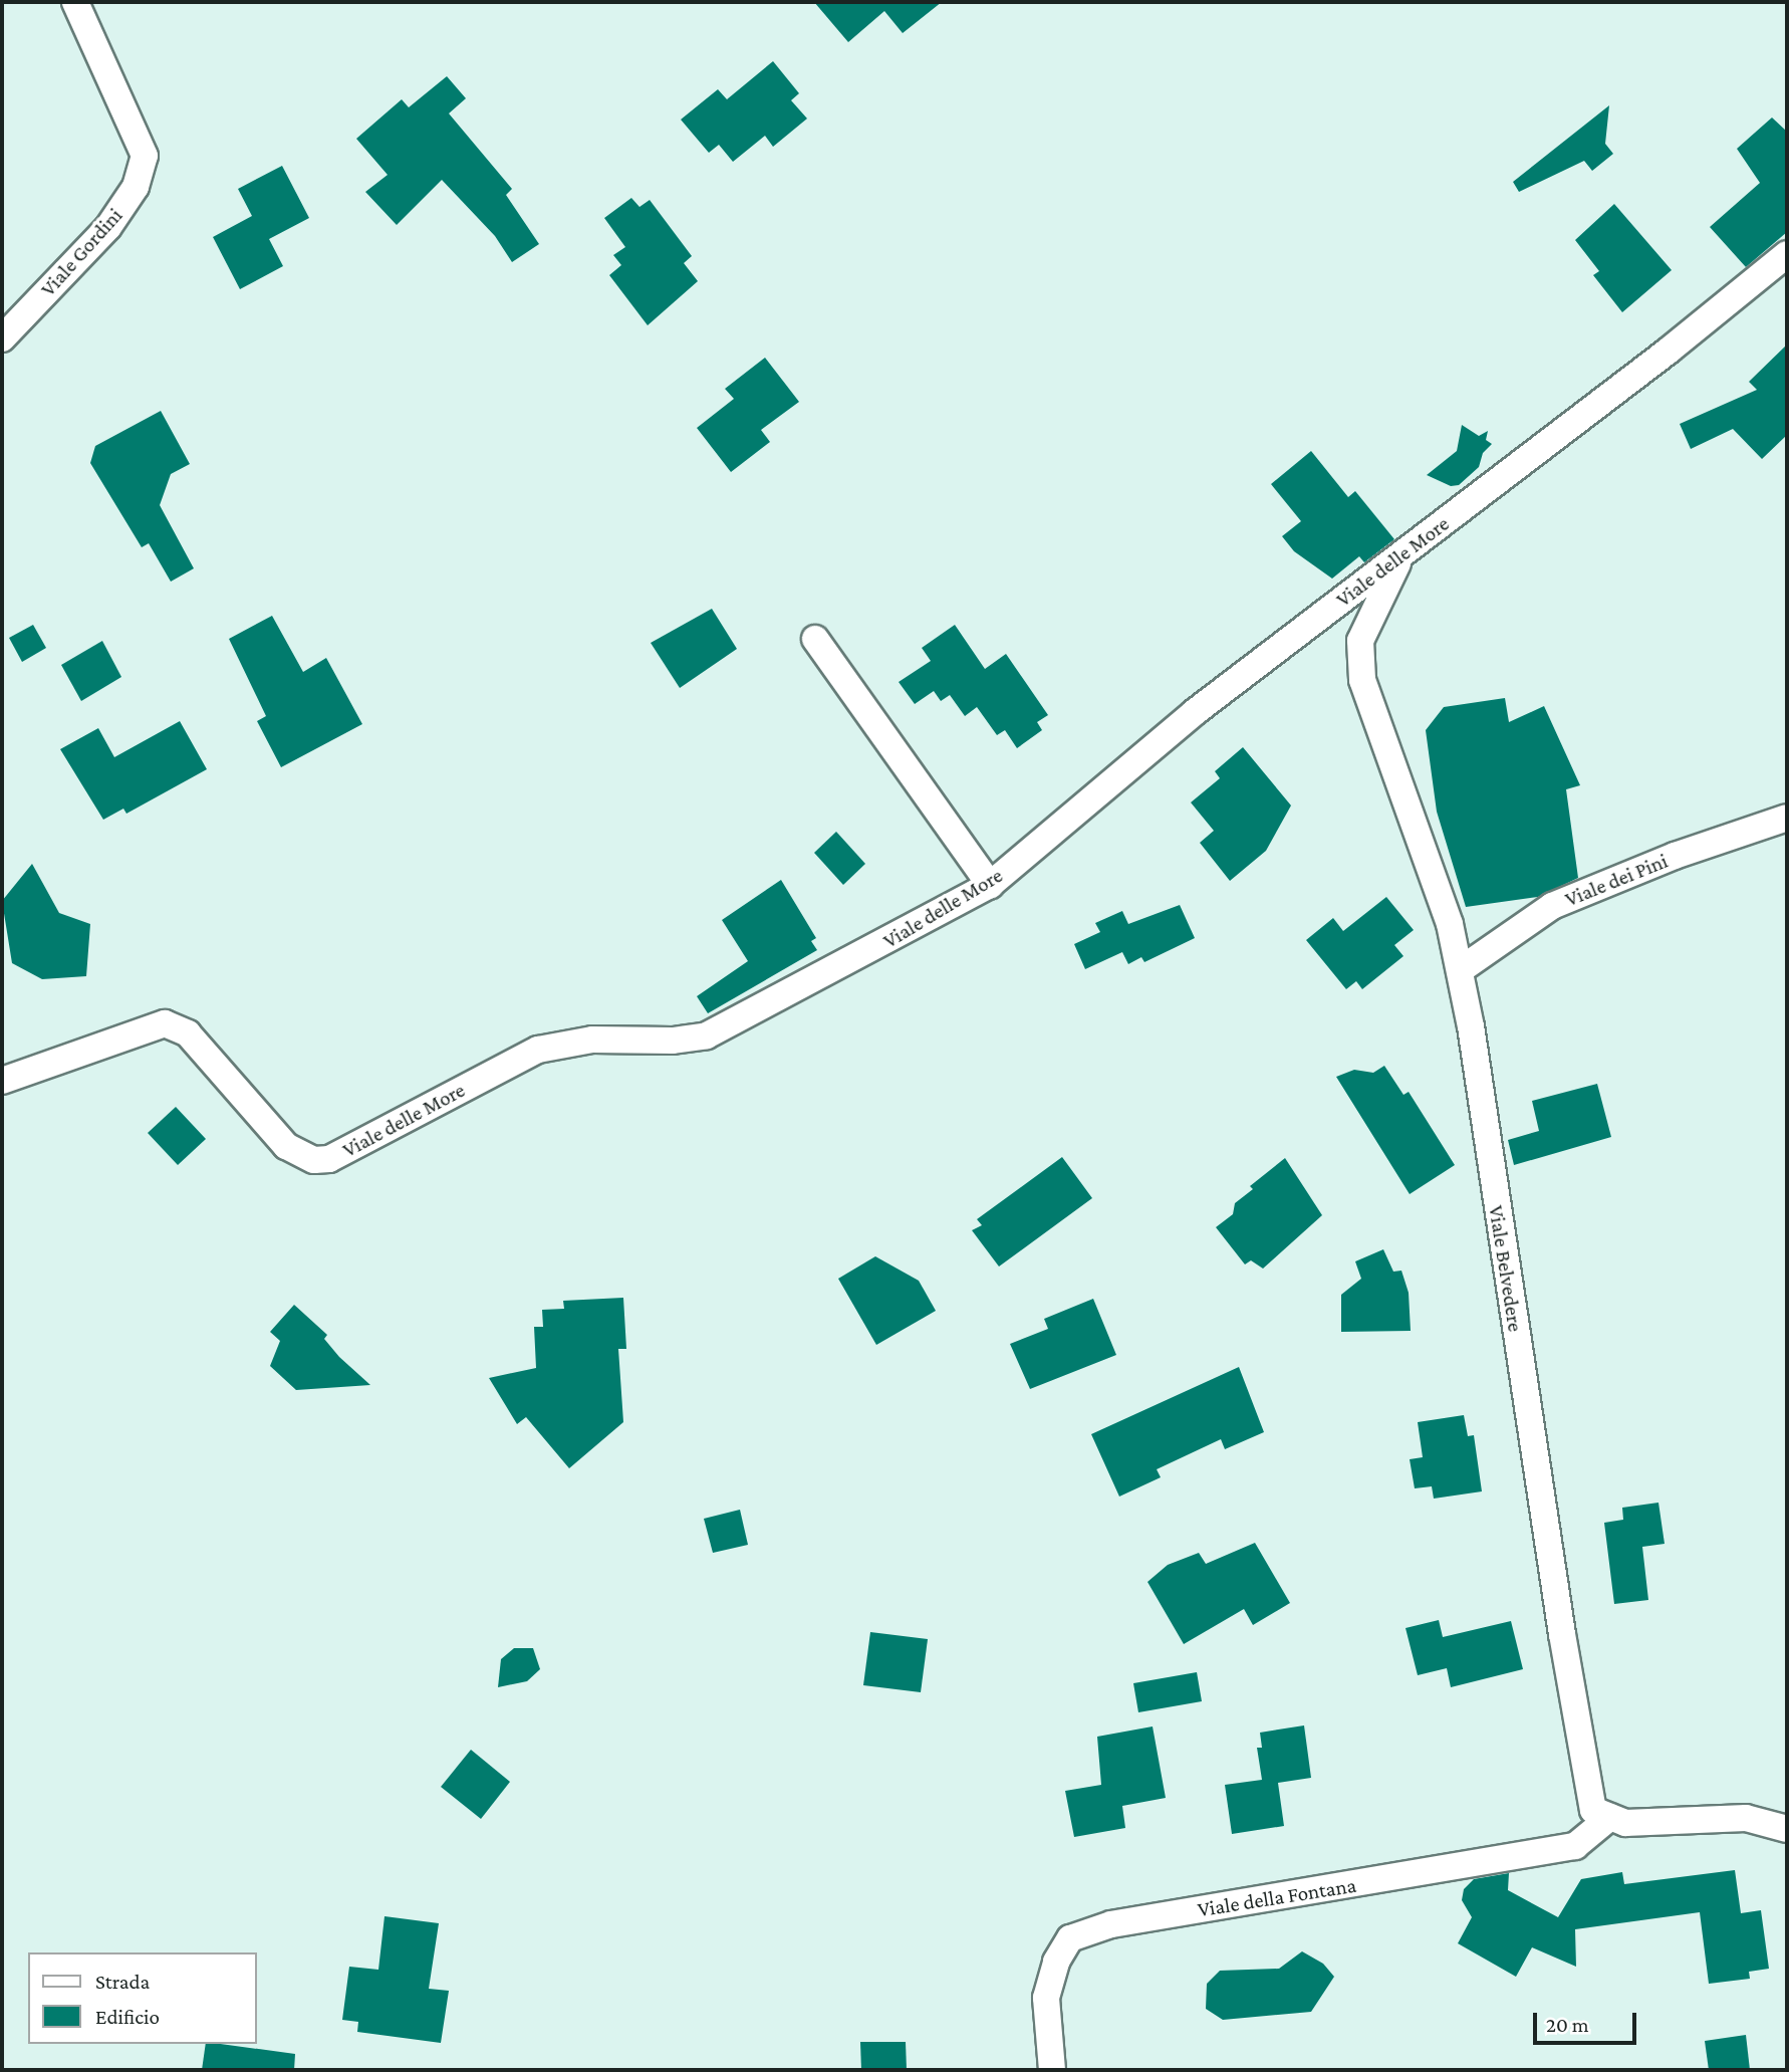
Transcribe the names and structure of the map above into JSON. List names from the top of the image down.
{
  "streets": {
    "street": [
      "Viale Gordini",
      "Viale delle More",
      "Viale dei Pini",
      "Viale Belvedere",
      "Viale della Fontana"
    ]
  },
  "crossings": [
    ["Viale delle More", "Viale Belvedere"],
    ["Viale dei Pini", "Viale Belvedere"],
    ["Viale Belvedere", "Viale della Fontana"]
  ],
  "legend": ["Strada", "Edificio"],
  "scale_bar": "20 m"
}
